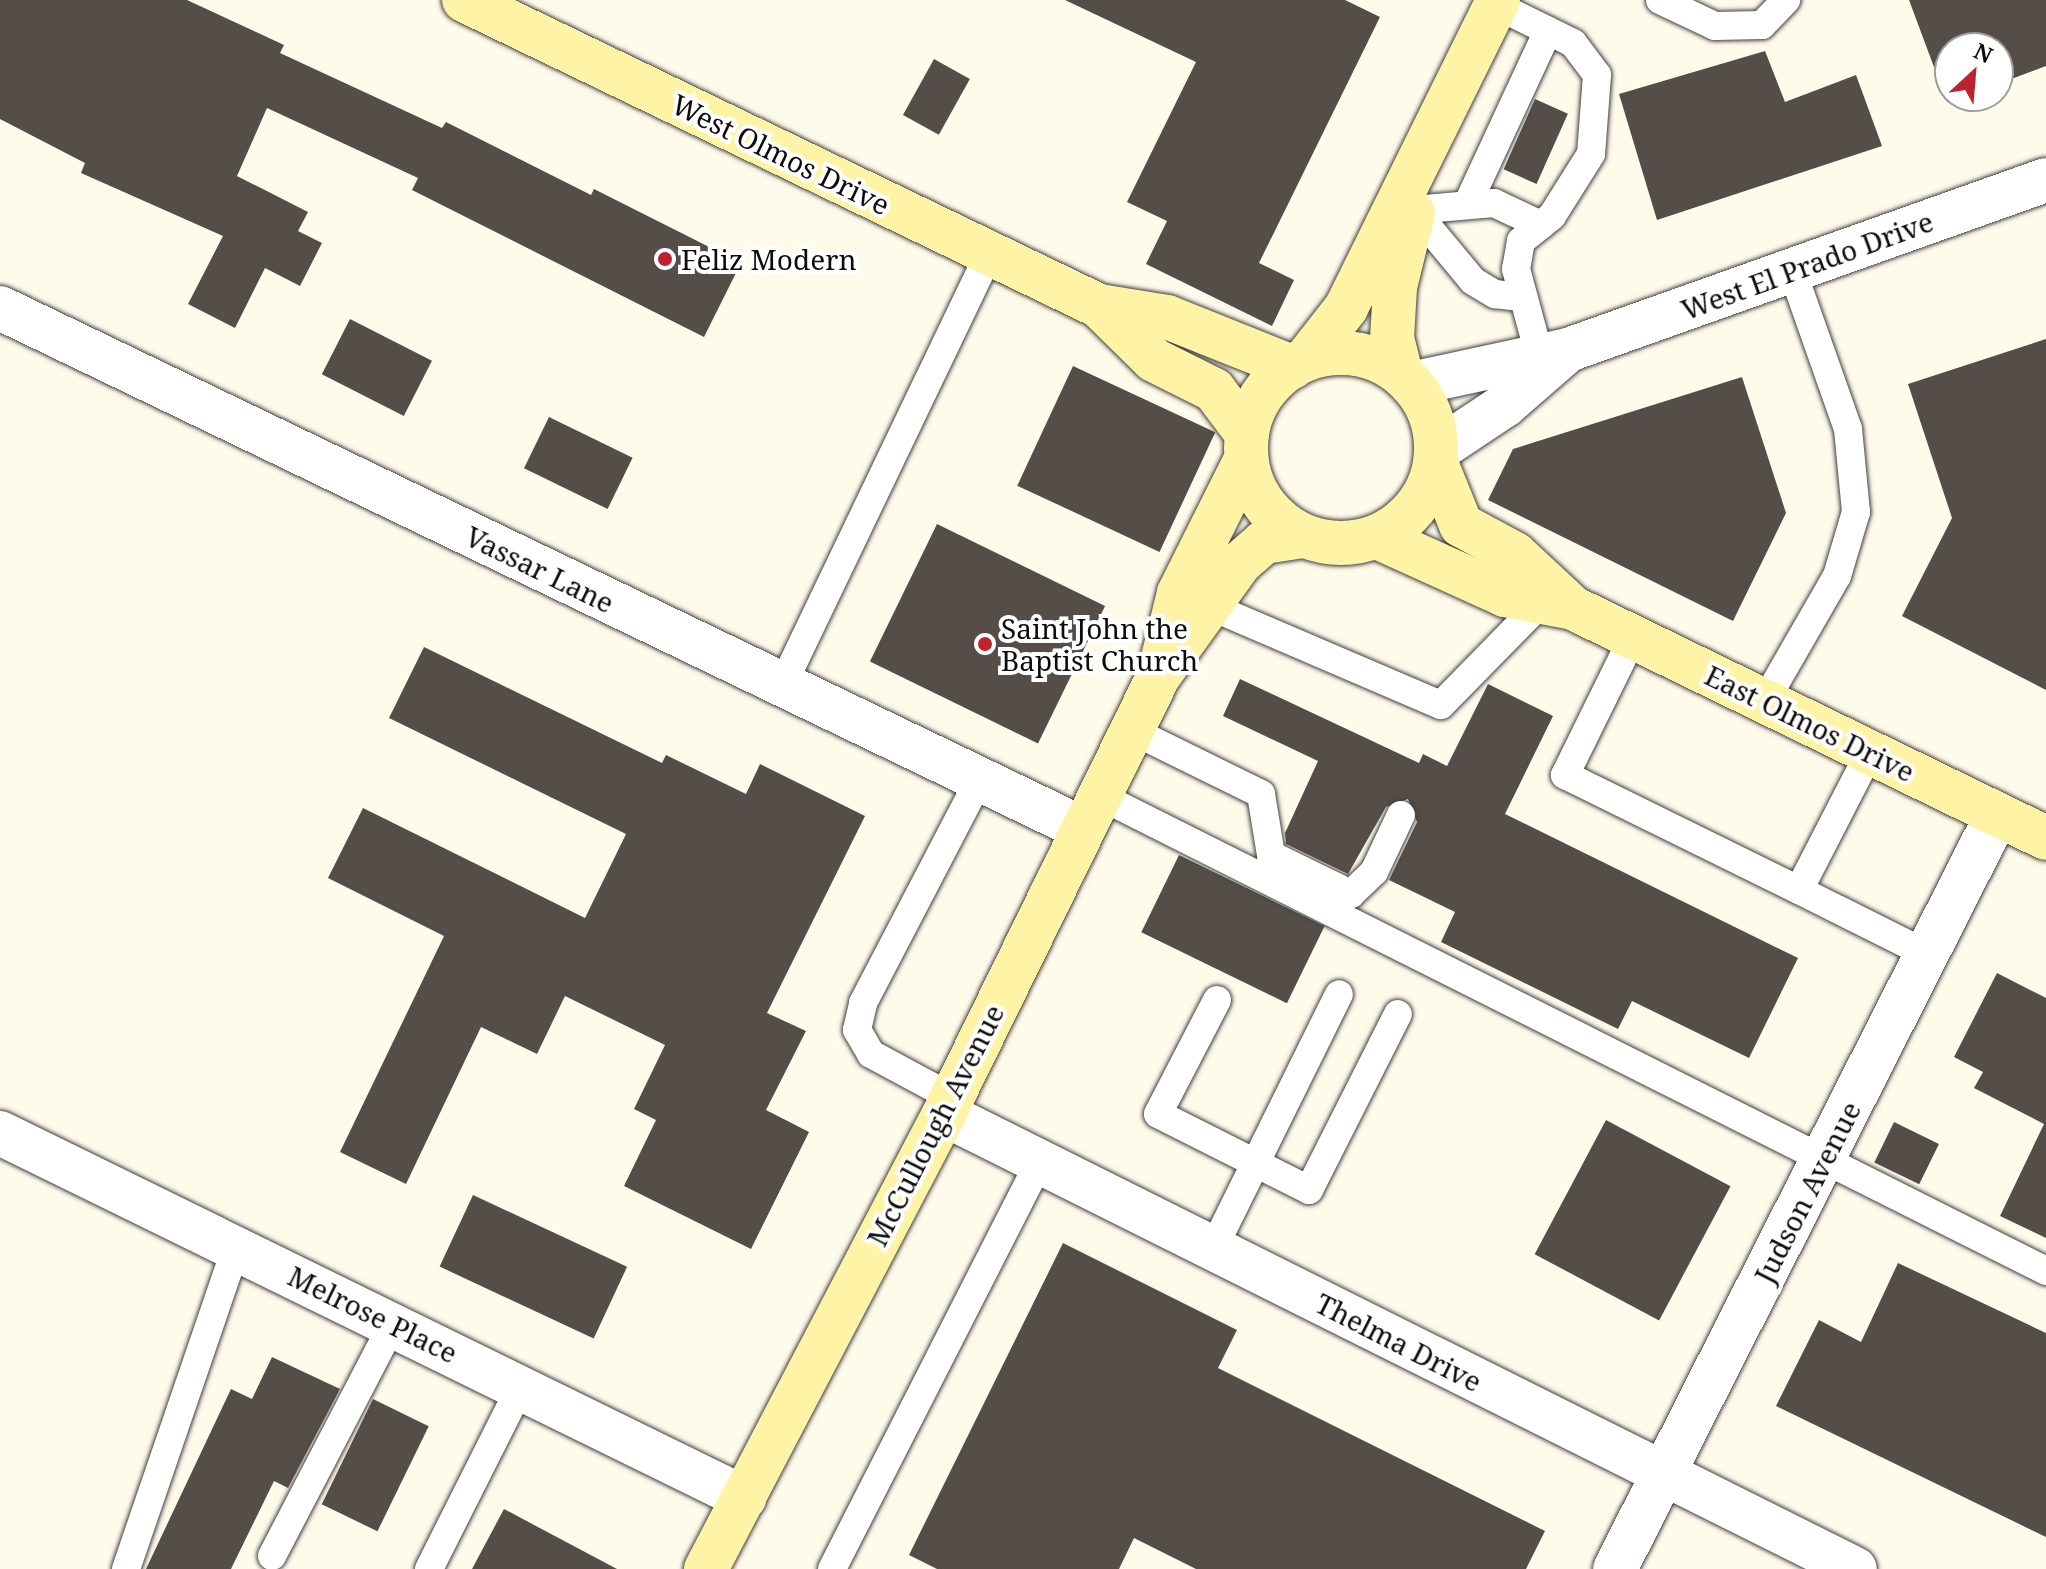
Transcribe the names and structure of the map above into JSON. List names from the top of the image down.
{
  "streets": {
    "main road": ["West Olmos Drive", "East Olmos Drive", "McCullough Avenue"],
    "street": [
      "West El Prado Drive",
      "Vassar Lane",
      "Judson Avenue",
      "Melrose Place",
      "Thelma Drive"
    ]
  },
  "crossings": [
    ["West Olmos Drive", "West El Prado Drive"],
    ["West Olmos Drive", "East Olmos Drive"],
    ["West Olmos Drive", "McCullough Avenue"],
    ["West El Prado Drive", "East Olmos Drive"],
    ["West El Prado Drive", "McCullough Avenue"],
    ["Vassar Lane", "McCullough Avenue"],
    ["East Olmos Drive", "McCullough Avenue"],
    ["East Olmos Drive", "Judson Avenue"],
    ["McCullough Avenue", "Melrose Place"],
    ["McCullough Avenue", "Thelma Drive"],
    ["Judson Avenue", "Thelma Drive"]
  ],
  "places": ["Feliz Modern", "Saint John the Baptist Church"],
  "north": "top right"
}
